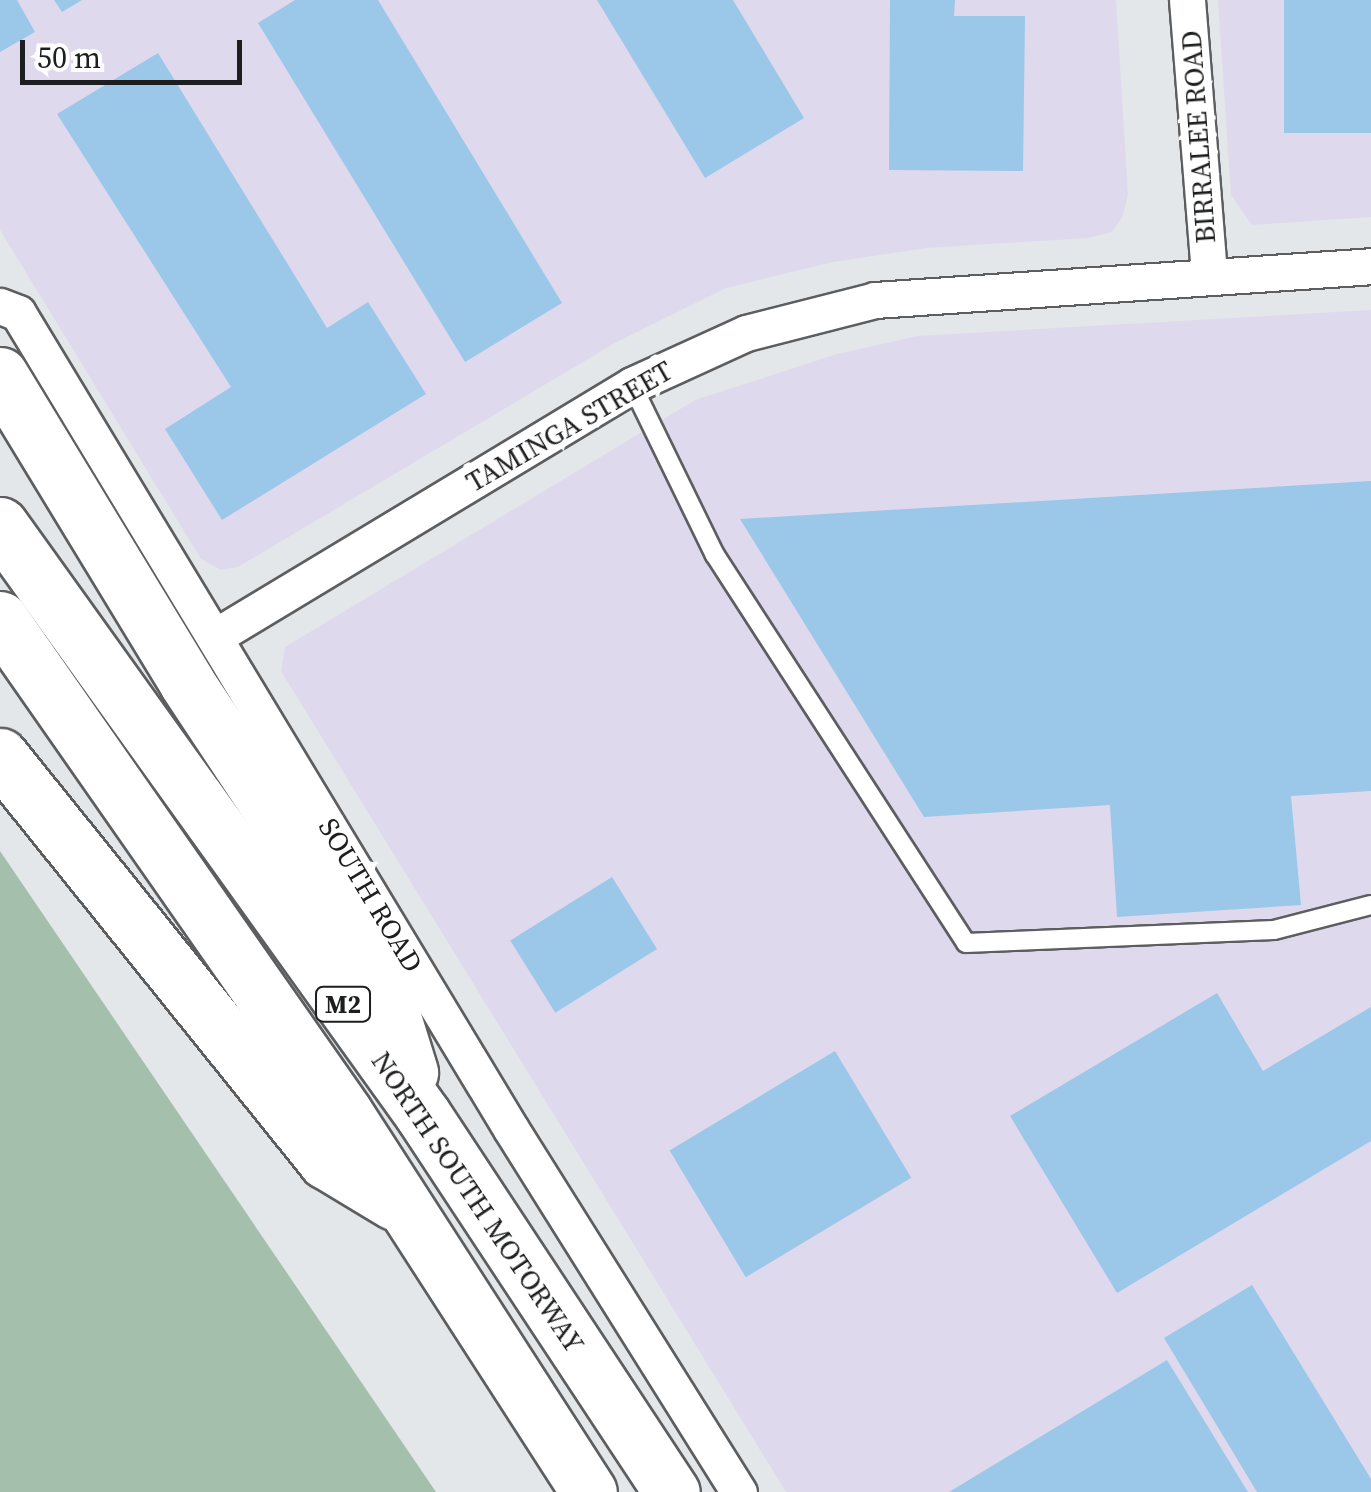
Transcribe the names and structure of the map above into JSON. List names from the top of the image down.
{
  "streets": {
    "highway": ["M2", "NORTH SOUTH MOTORWAY"],
    "street": ["BIRRALEE ROAD", "TAMINGA STREET", "SOUTH ROAD"]
  },
  "crossings": [
    ["BIRRALEE ROAD", "TAMINGA STREET"],
    ["TAMINGA STREET", "SOUTH ROAD"]
  ],
  "scale_bar": "50 m"
}
